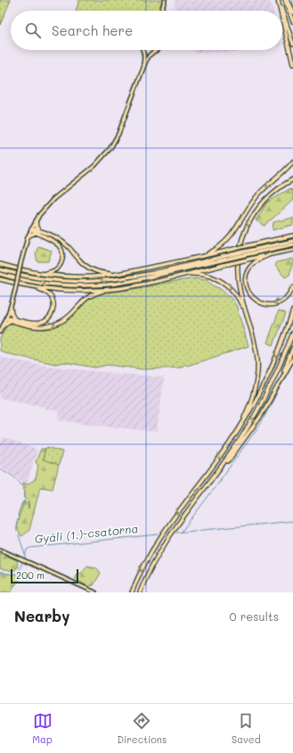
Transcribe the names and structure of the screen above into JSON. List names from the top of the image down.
{
  "water": ["Gyáli (1.)-csatorna"],
  "scale_bar": "200 m",
  "page": {
    "search": "Search here",
    "scale": "200 m",
    "heading": ["Nearby", "0 results"],
    "nav": ["Map", "Directions", "Saved"]
  }
}
